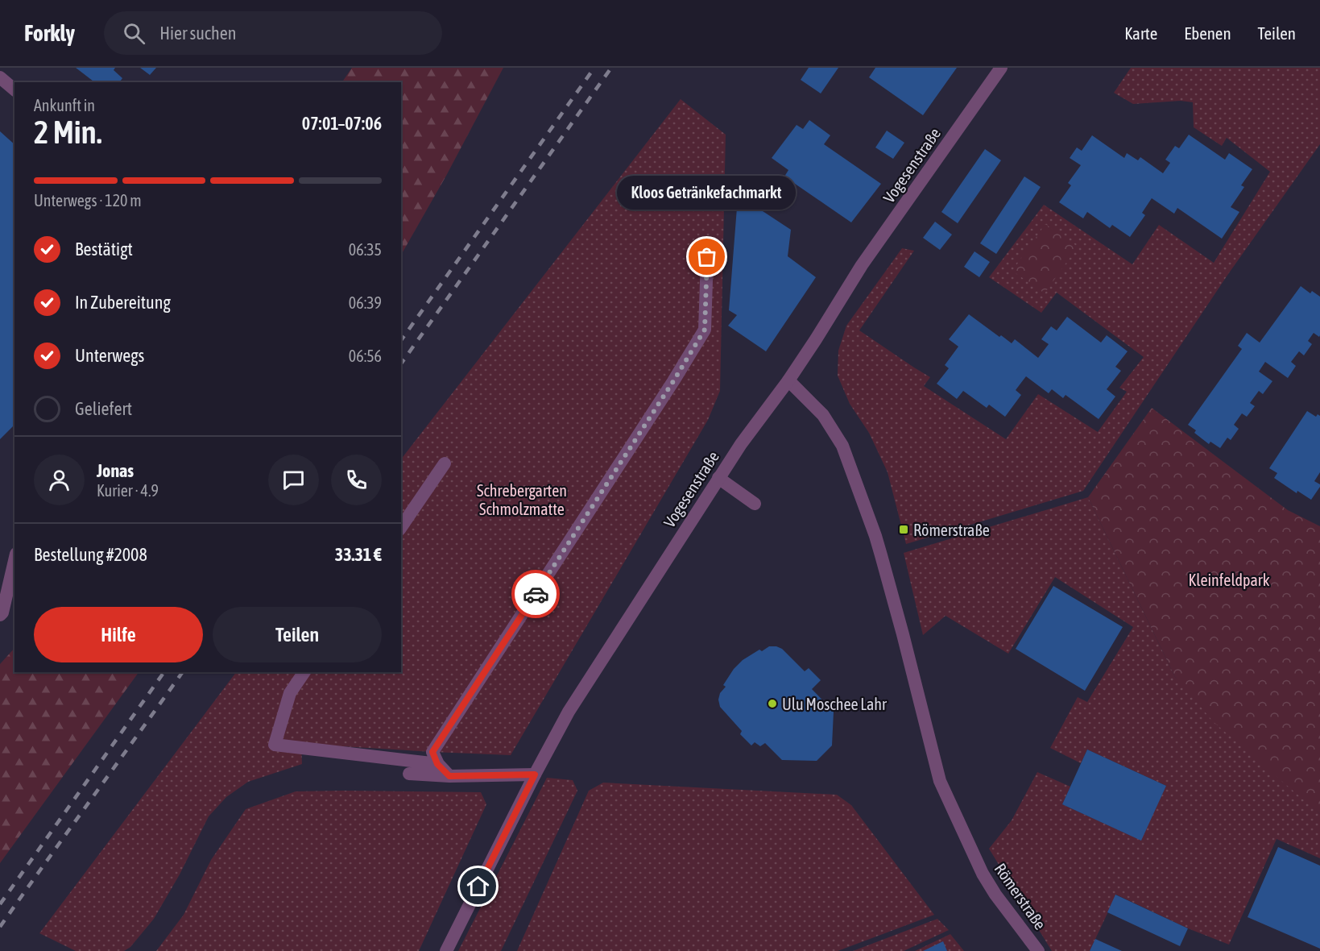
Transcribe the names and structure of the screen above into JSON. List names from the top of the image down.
{
  "streets": {
    "street": ["Vogesenstraße", "Römerstraße"]
  },
  "crossings": [
    ["Vogesenstraße", "Römerstraße"]
  ],
  "parks": ["Schrebergarten Schmolzmatte", "Kleinfeldpark"],
  "places": {
    "other": ["Kloos Getränkefachmarkt", "Ulu Moschee Lahr"],
    "transit": ["Römerstraße"]
  },
  "page": {
    "header": "Forkly",
    "search": "Hier suchen",
    "nav": ["Karte", "Ebenen", "Teilen"],
    "heading": ["2 Min.", "Ankunft in", "07:01–07:06"],
    "panel": [
      "Jonas",
      "Kurier · 4.9",
      "Bestellung #2008",
      "33.31 €"
    ],
    "bar": "Unterwegs · 120 m",
    "bubble": "Kloos Getränkefachmarkt",
    "list": [
      ["Bestätigt", "06:35"],
      ["In Zubereitung", "06:39"],
      ["Unterwegs", "06:56"],
      "Geliefert"
    ],
    "buttons": ["Hilfe", "Teilen"]
  }
}
